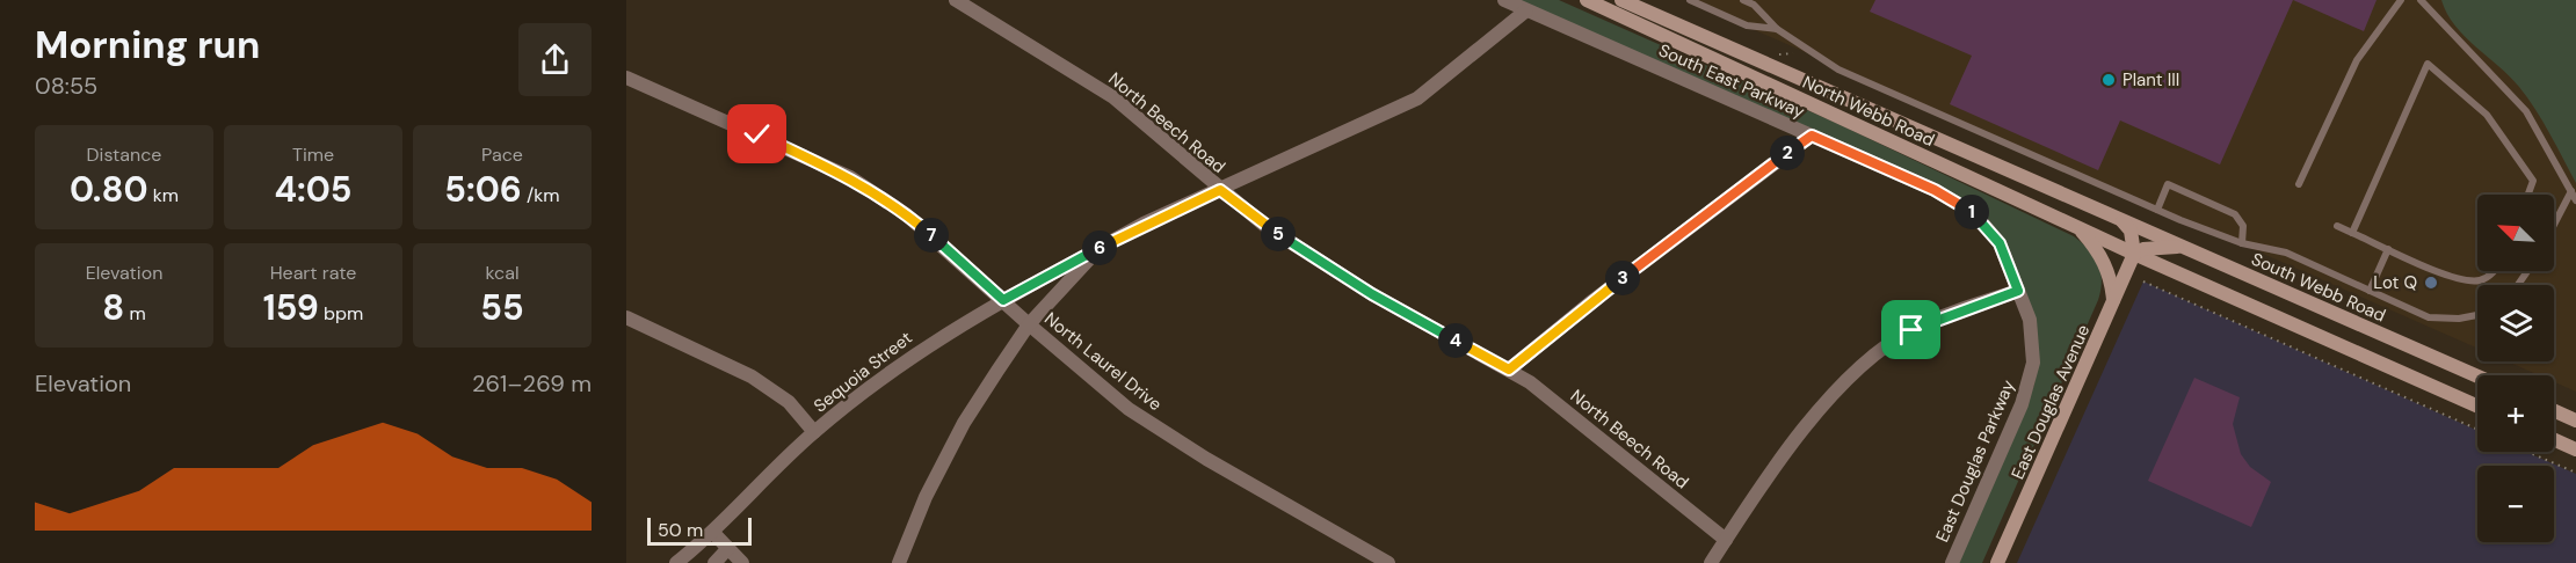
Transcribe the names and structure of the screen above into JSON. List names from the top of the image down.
{
  "streets": {
    "main road": ["North Webb Road", "South Webb Road", "East Douglas Avenue"],
    "street": [
      "South East Parkway",
      "North Beech Road",
      "North Laurel Drive",
      "Sequoia Street",
      "East Douglas Parkway"
    ]
  },
  "crossings": [
    ["South East Parkway", "Sequoia Street"],
    ["South East Parkway", "East Douglas Parkway"],
    ["North Webb Road", "South Webb Road"],
    ["North Webb Road", "East Douglas Avenue"],
    ["North Beech Road", "Sequoia Street"],
    ["North Laurel Drive", "Sequoia Street"]
  ],
  "places": ["Plant III", "Lot Q"],
  "scale_bar": "50 m",
  "north": "top left",
  "page": {
    "heading": ["Morning run", "08:55"],
    "stats": [
      ["Distance", "0.80 km"],
      ["Time", "4:05"],
      ["Pace", "5:06 /km"],
      ["Elevation", "8 m"],
      ["Heart rate", "159 bpm"],
      ["kcal", "55"]
    ],
    "pins": [
      "2",
      "1",
      "5",
      "7",
      "6",
      "3",
      "4"
    ],
    "map_buttons": ["+", "−"],
    "chart": ["Elevation", "261–269 m"],
    "scale": "50 m"
  }
}
